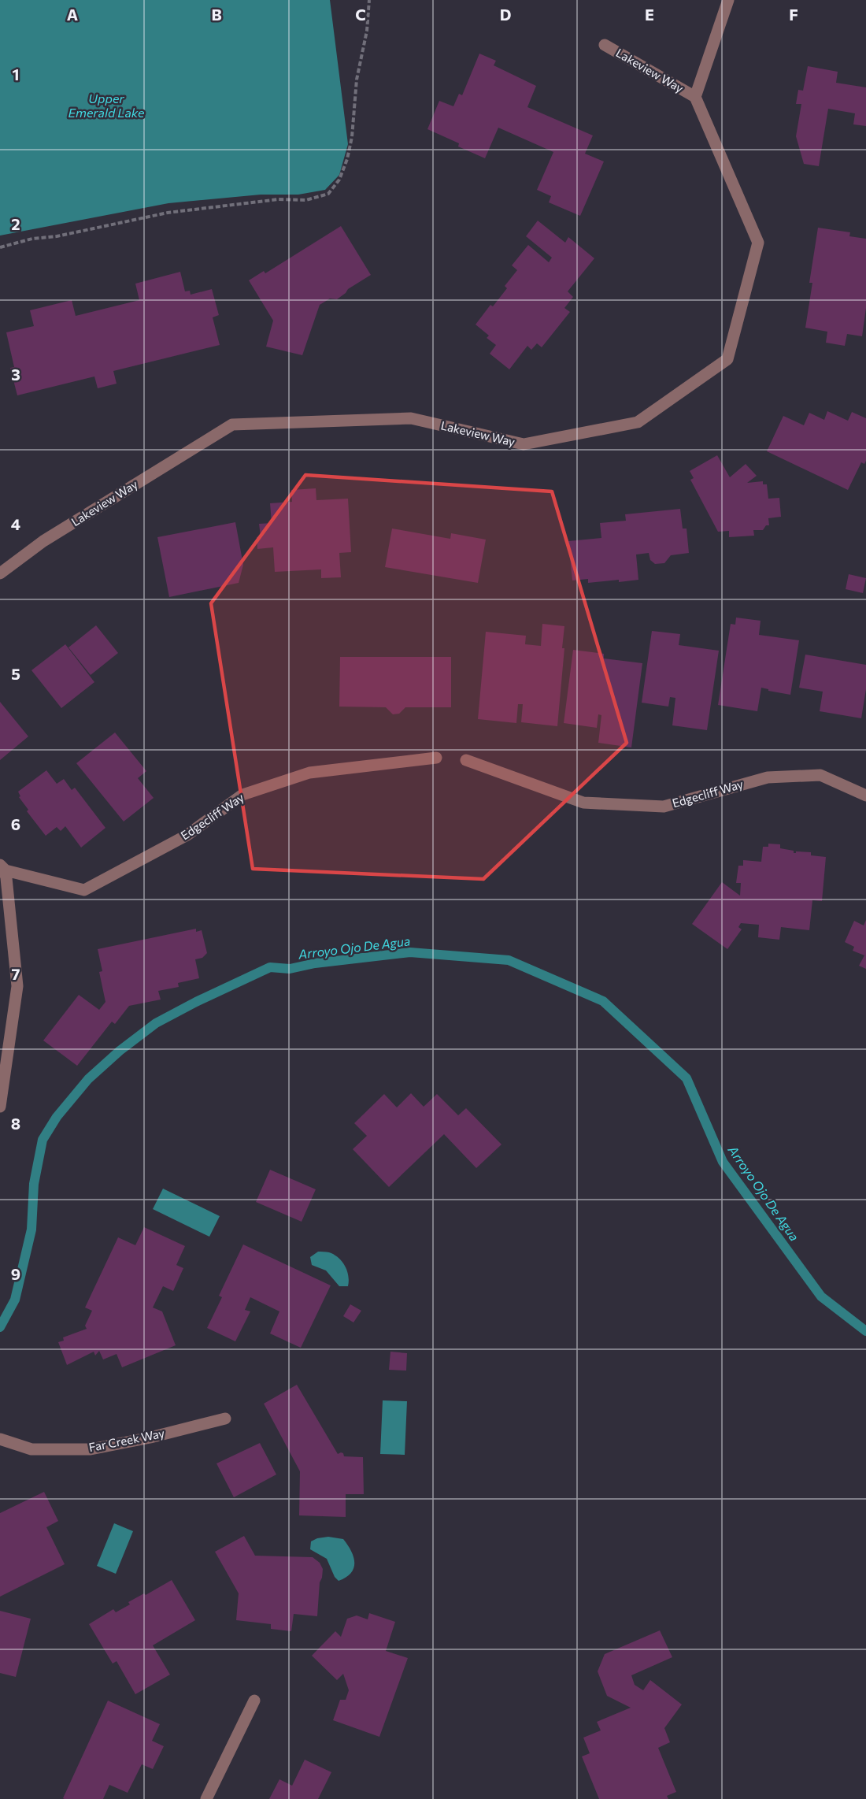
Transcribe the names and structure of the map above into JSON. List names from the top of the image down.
{
  "streets": {
    "street": ["Lakeview Way", "Edgecliff Way", "Far Creek Way"]
  },
  "water": ["Upper Emerald Lake", "Arroyo Ojo De Agua"],
  "grid": {
    "columns": [
      "A",
      "B",
      "C",
      "D",
      "E",
      "F"
    ],
    "rows": [
      "1",
      "2",
      "3",
      "4",
      "5",
      "6",
      "7",
      "8",
      "9"
    ]
  }
}
